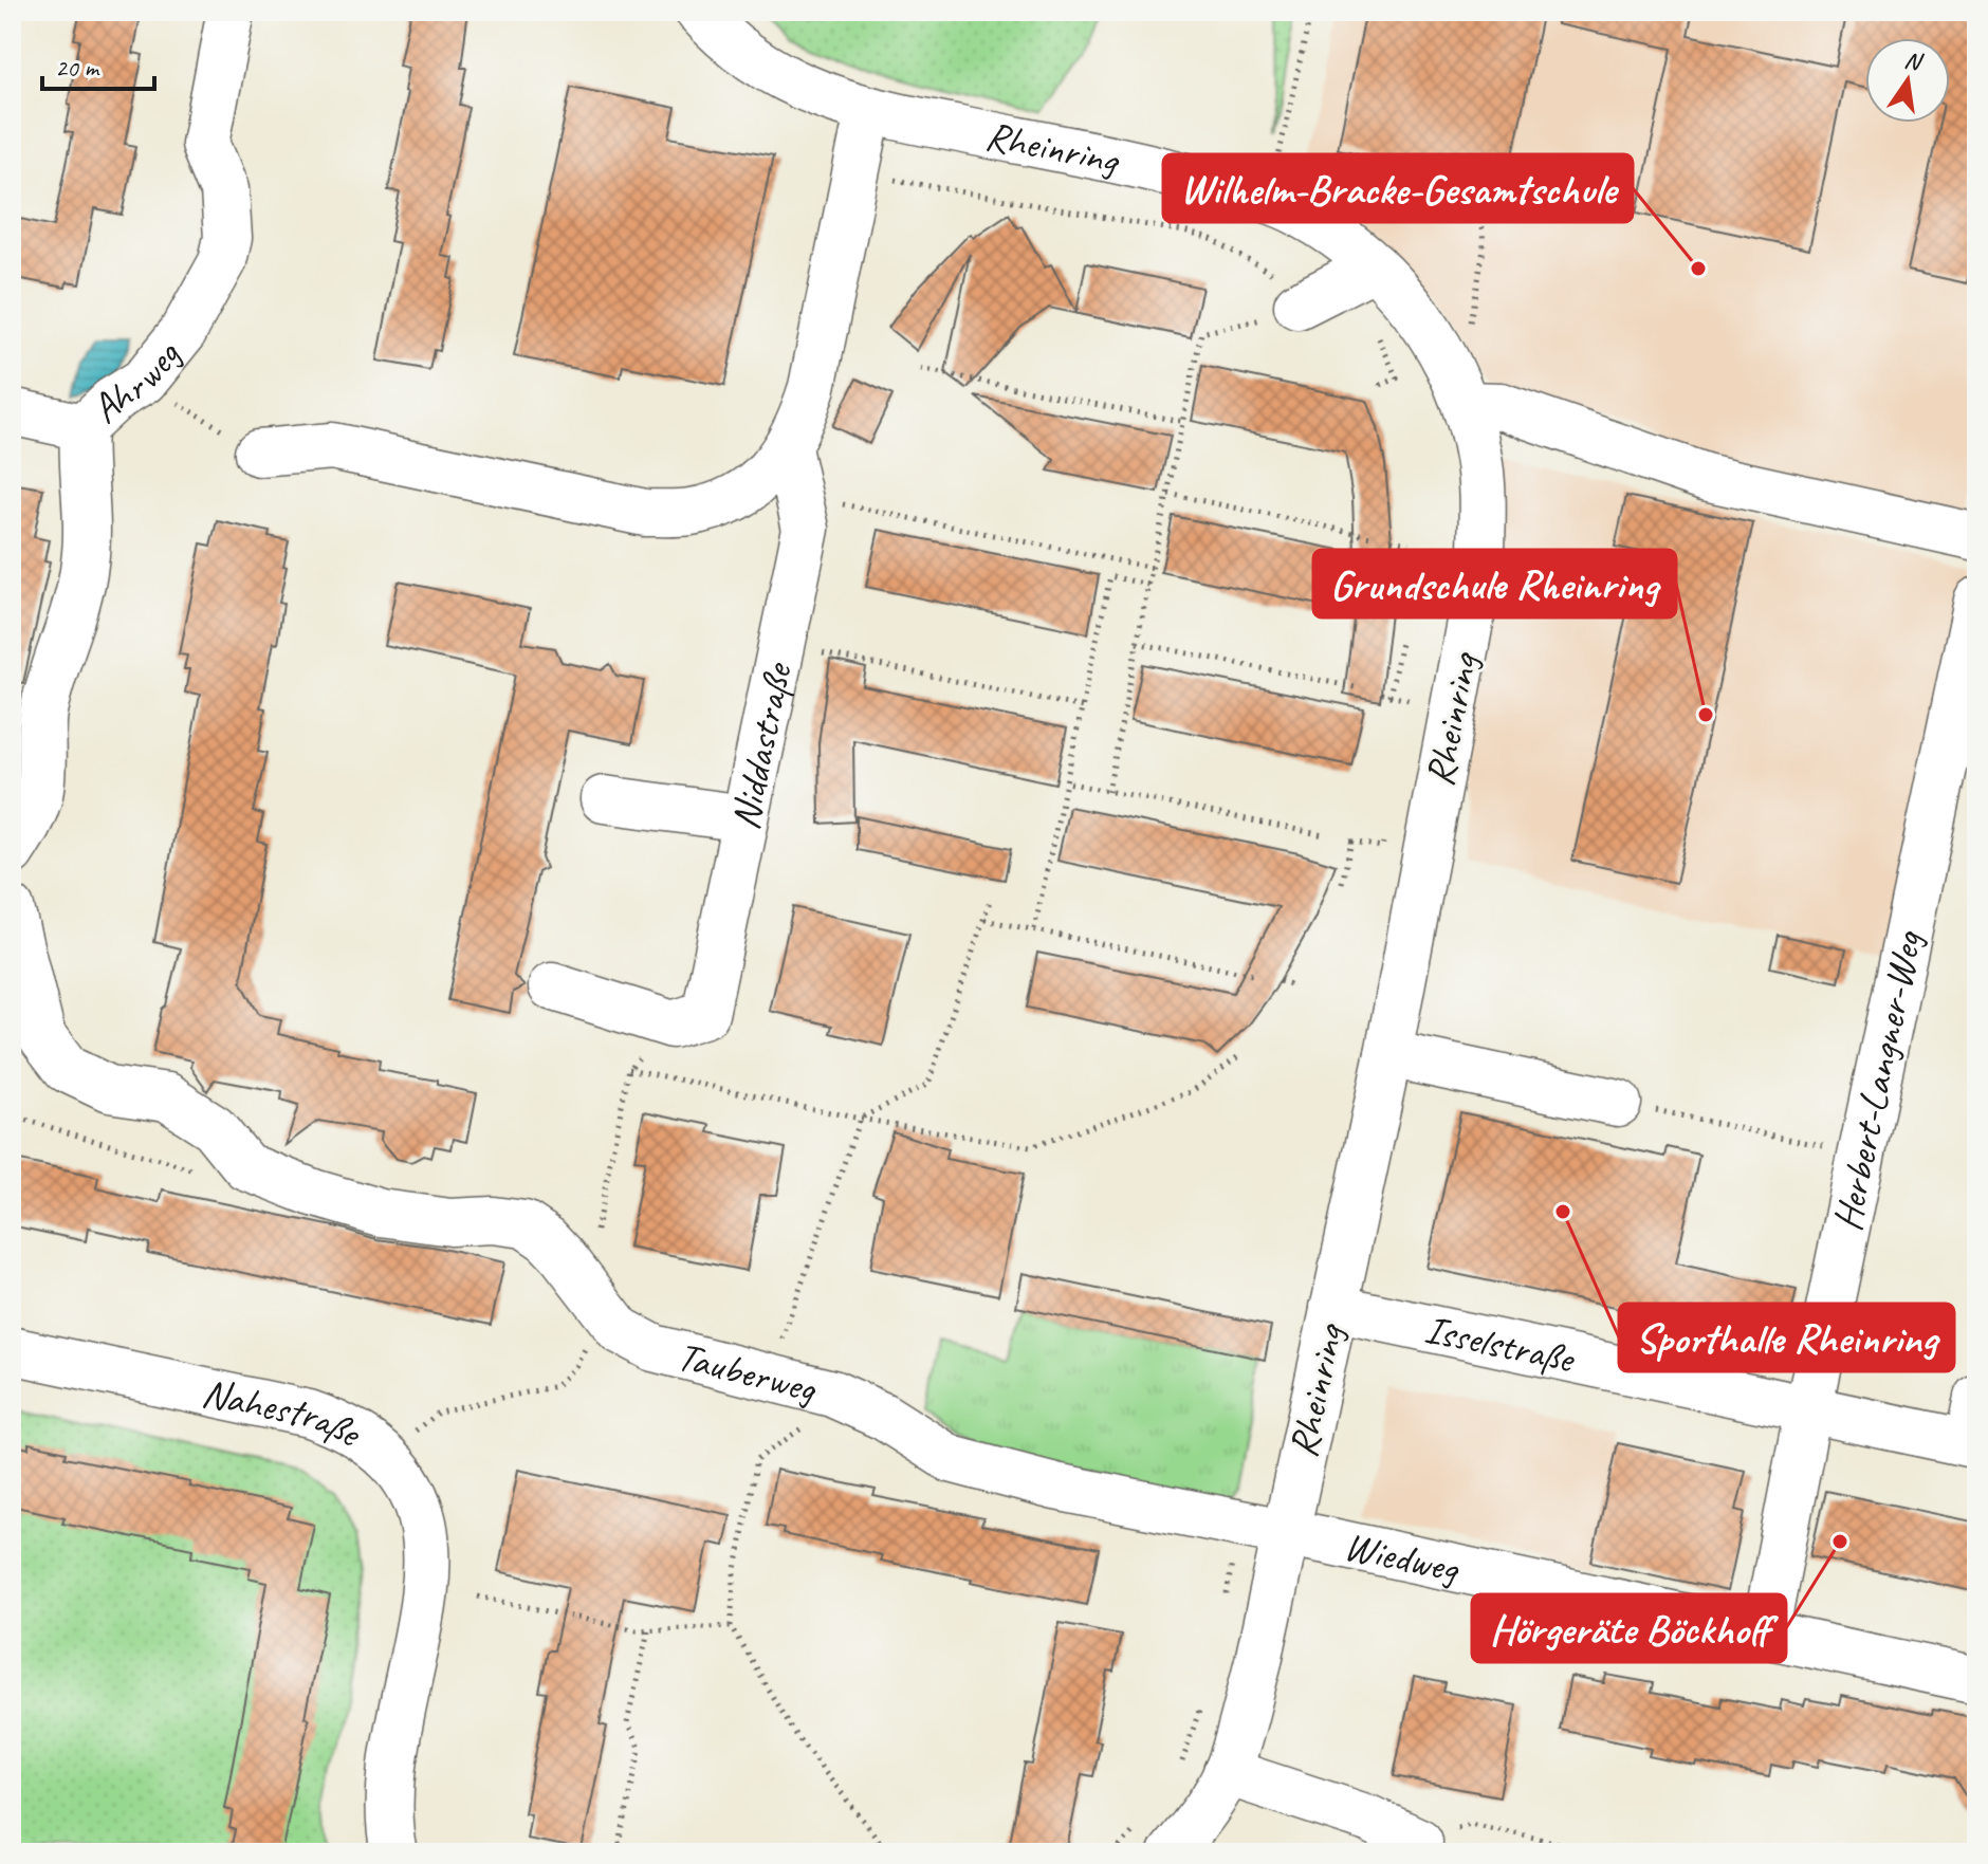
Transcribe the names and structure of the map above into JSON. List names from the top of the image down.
{
  "streets": {
    "street": [
      "Rheinring",
      "Ahrweg",
      "Niddastraße",
      "Herbert-Langner-Weg",
      "Isselstraße",
      "Tauberweg",
      "Nahestraße",
      "Wiedweg"
    ]
  },
  "crossings": [
    ["Rheinring", "Isselstraße"],
    ["Rheinring", "Tauberweg"],
    ["Rheinring", "Wiedweg"],
    ["Herbert-Langner-Weg", "Isselstraße"],
    ["Herbert-Langner-Weg", "Wiedweg"],
    ["Tauberweg", "Wiedweg"]
  ],
  "places": [
    "Wilhelm-Bracke-Gesamtschule",
    "Grundschule Rheinring",
    "Sporthalle Rheinring",
    "Hörgeräte Böckhoff"
  ],
  "scale_bar": "20 m",
  "north": "top"
}
